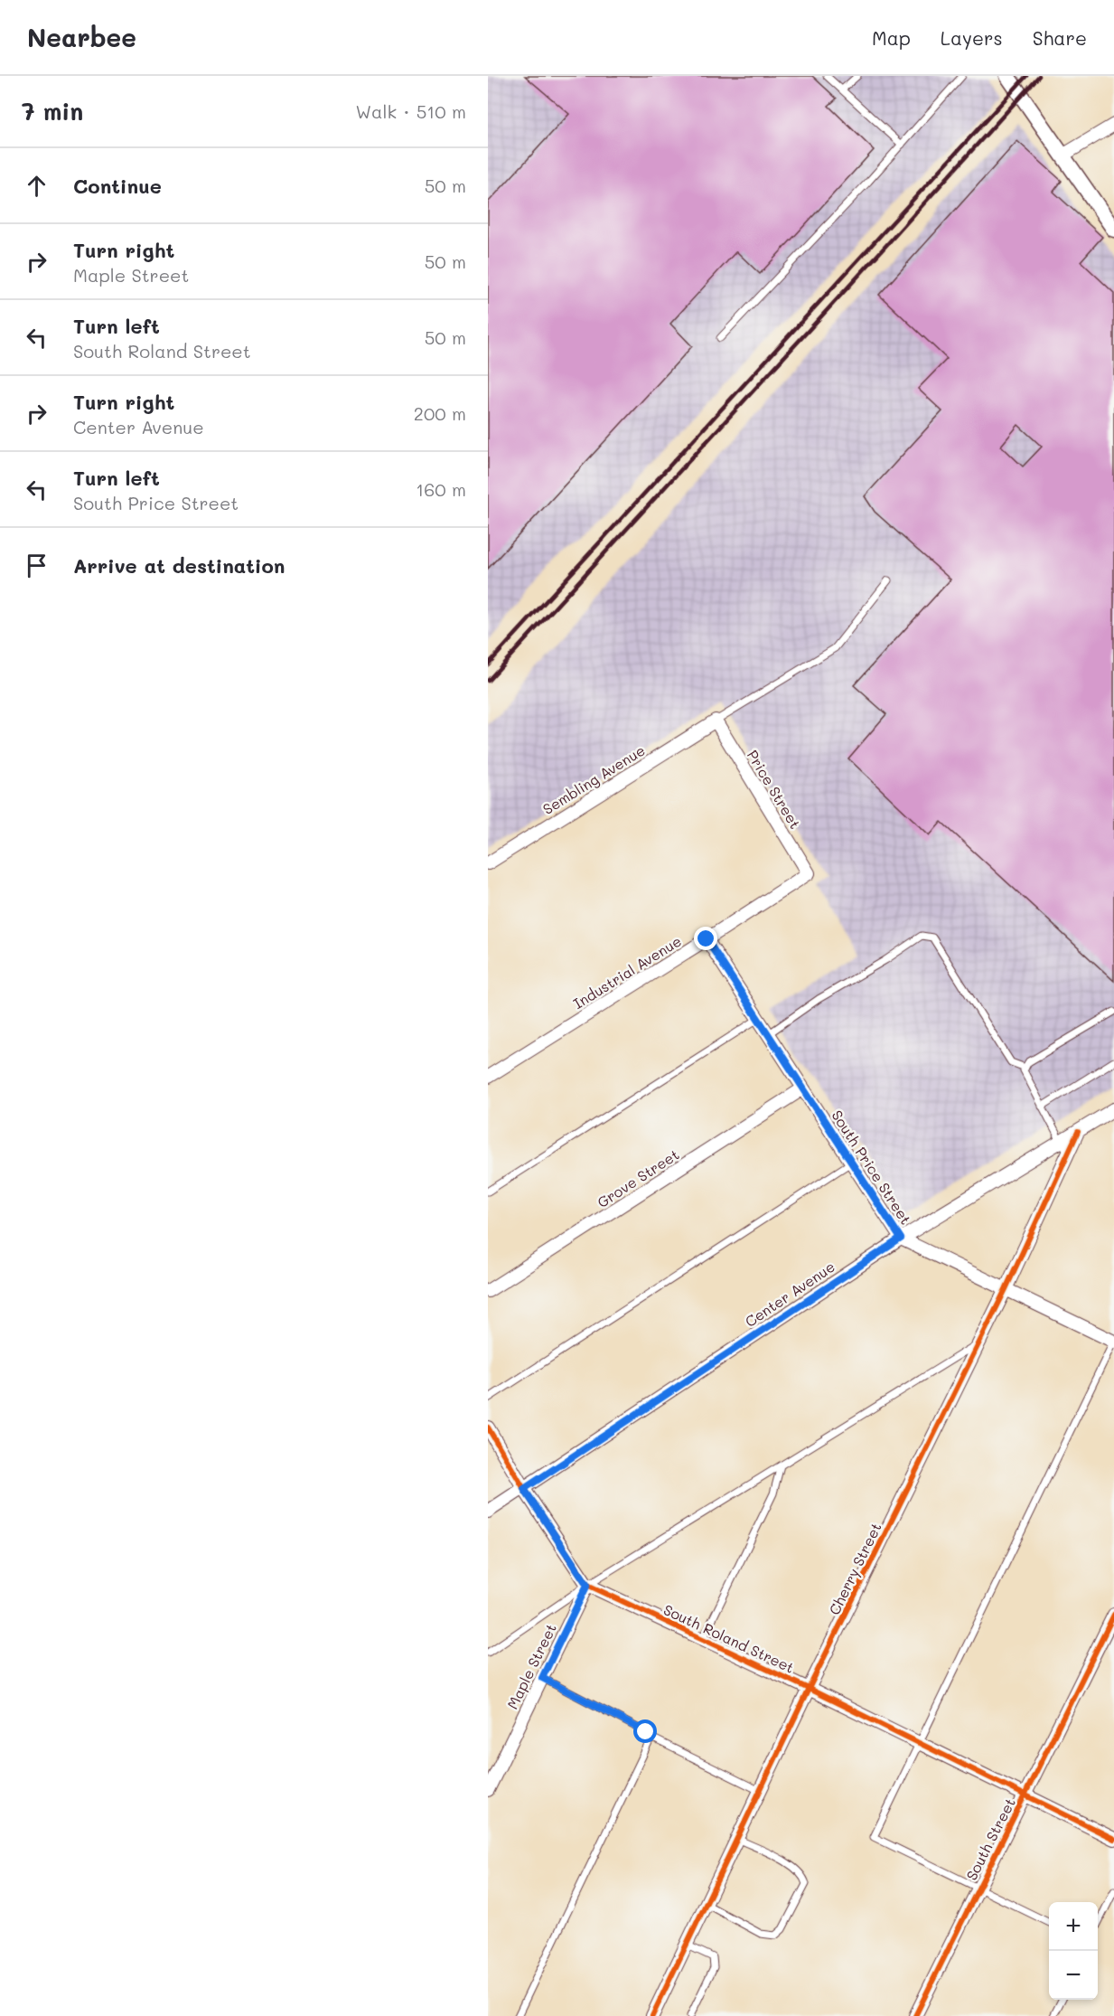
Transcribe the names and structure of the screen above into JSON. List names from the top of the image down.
{
  "streets": {
    "street": [
      "Sembling Avenue",
      "Price Street",
      "Industrial Avenue",
      "South Price Street",
      "Grove Street",
      "Center Avenue",
      "Cherry Street",
      "South Roland Street",
      "Maple Street",
      "South Street"
    ]
  },
  "crossings": [
    ["Sembling Avenue", "Price Street"],
    ["Price Street", "Industrial Avenue"],
    ["Industrial Avenue", "South Price Street"],
    ["South Price Street", "Grove Street"],
    ["South Price Street", "Center Avenue"],
    ["South Price Street", "Cherry Street"],
    ["Center Avenue", "Cherry Street"],
    ["Cherry Street", "South Roland Street"],
    ["South Roland Street", "Maple Street"],
    ["South Roland Street", "South Street"]
  ],
  "page": {
    "header": "Nearbee",
    "nav": ["Map", "Layers", "Share"],
    "heading": ["7 min", "Walk · 510 m"],
    "list": [
      ["Continue", "50 m"],
      ["Turn right", "Maple Street", "50 m"],
      ["Turn left", "South Roland Street", "50 m"],
      ["Turn right", "Center Avenue", "200 m"],
      ["Turn left", "South Price Street", "160 m"],
      "Arrive at destination"
    ],
    "map_buttons": ["+", "−"]
  }
}
